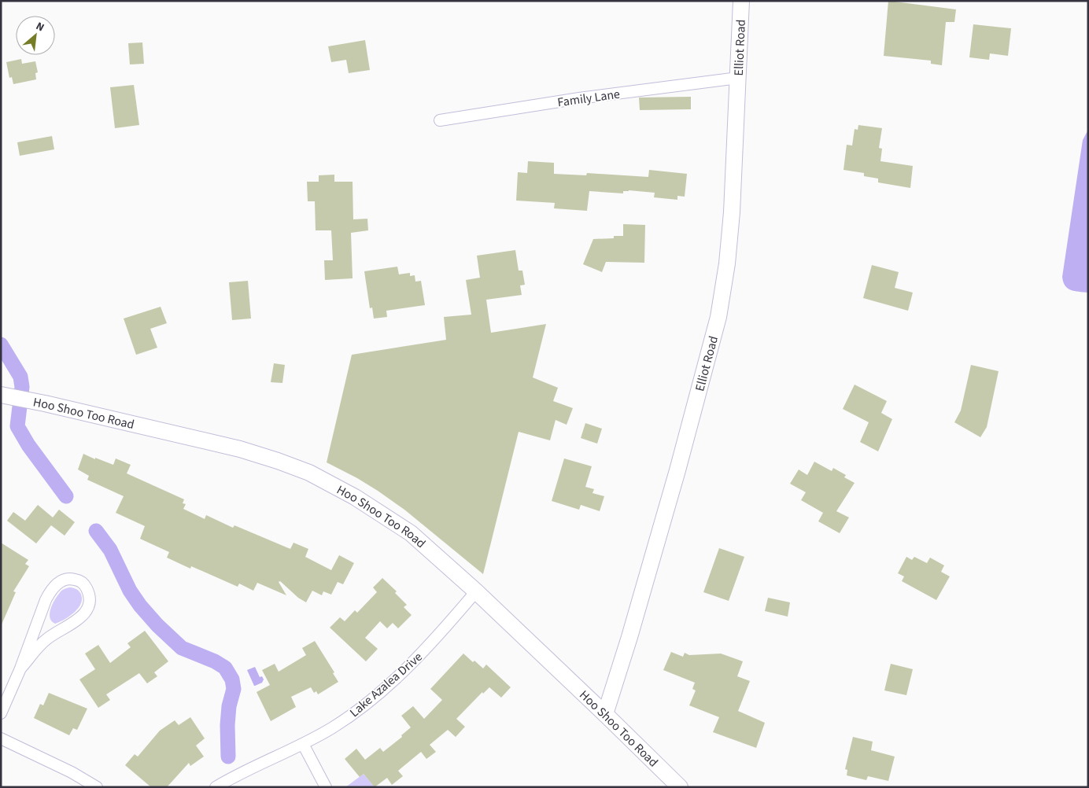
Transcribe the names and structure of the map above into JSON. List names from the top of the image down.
{
  "streets": {
    "street": [
      "Elliot Road",
      "Family Lane",
      "Hoo Shoo Too Road",
      "Lake Azalea Drive"
    ]
  },
  "crossings": [
    ["Elliot Road", "Family Lane"],
    ["Elliot Road", "Hoo Shoo Too Road"],
    ["Hoo Shoo Too Road", "Lake Azalea Drive"]
  ],
  "north": "top right"
}
